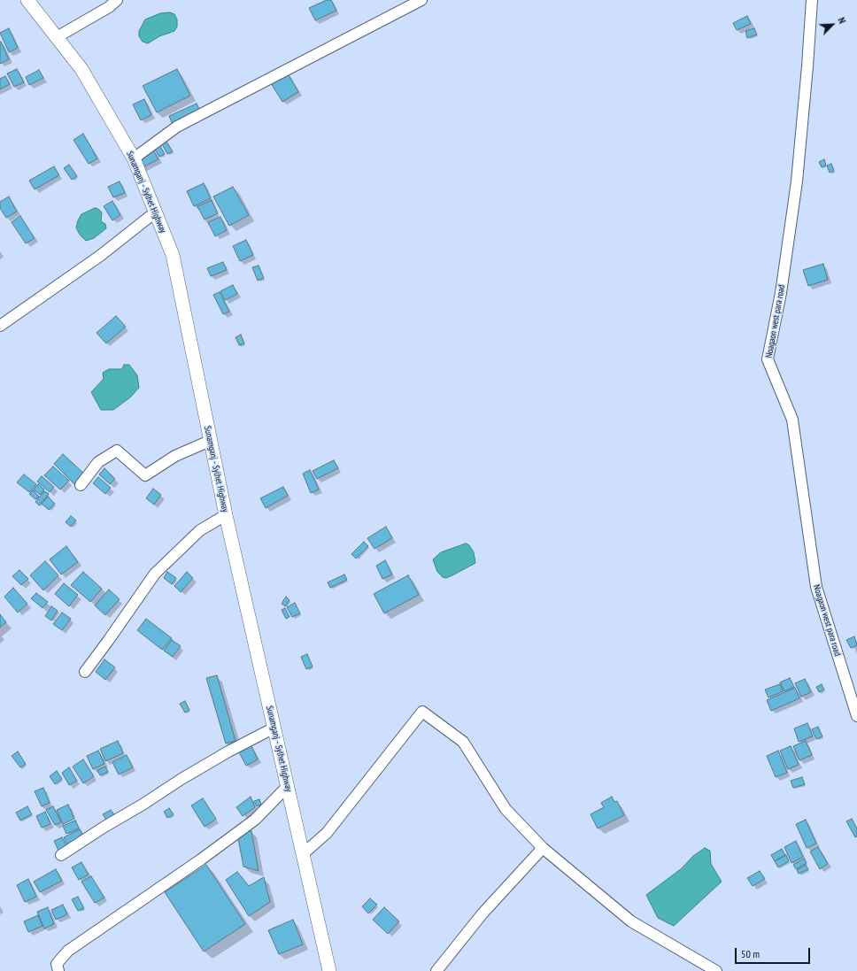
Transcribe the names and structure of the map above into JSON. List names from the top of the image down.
{
  "streets": {
    "main road": ["Sunamganj - Sylhet Highway"],
    "street": ["Noagaon west para road"]
  },
  "scale_bar": "50 m",
  "north": "top right"
}
